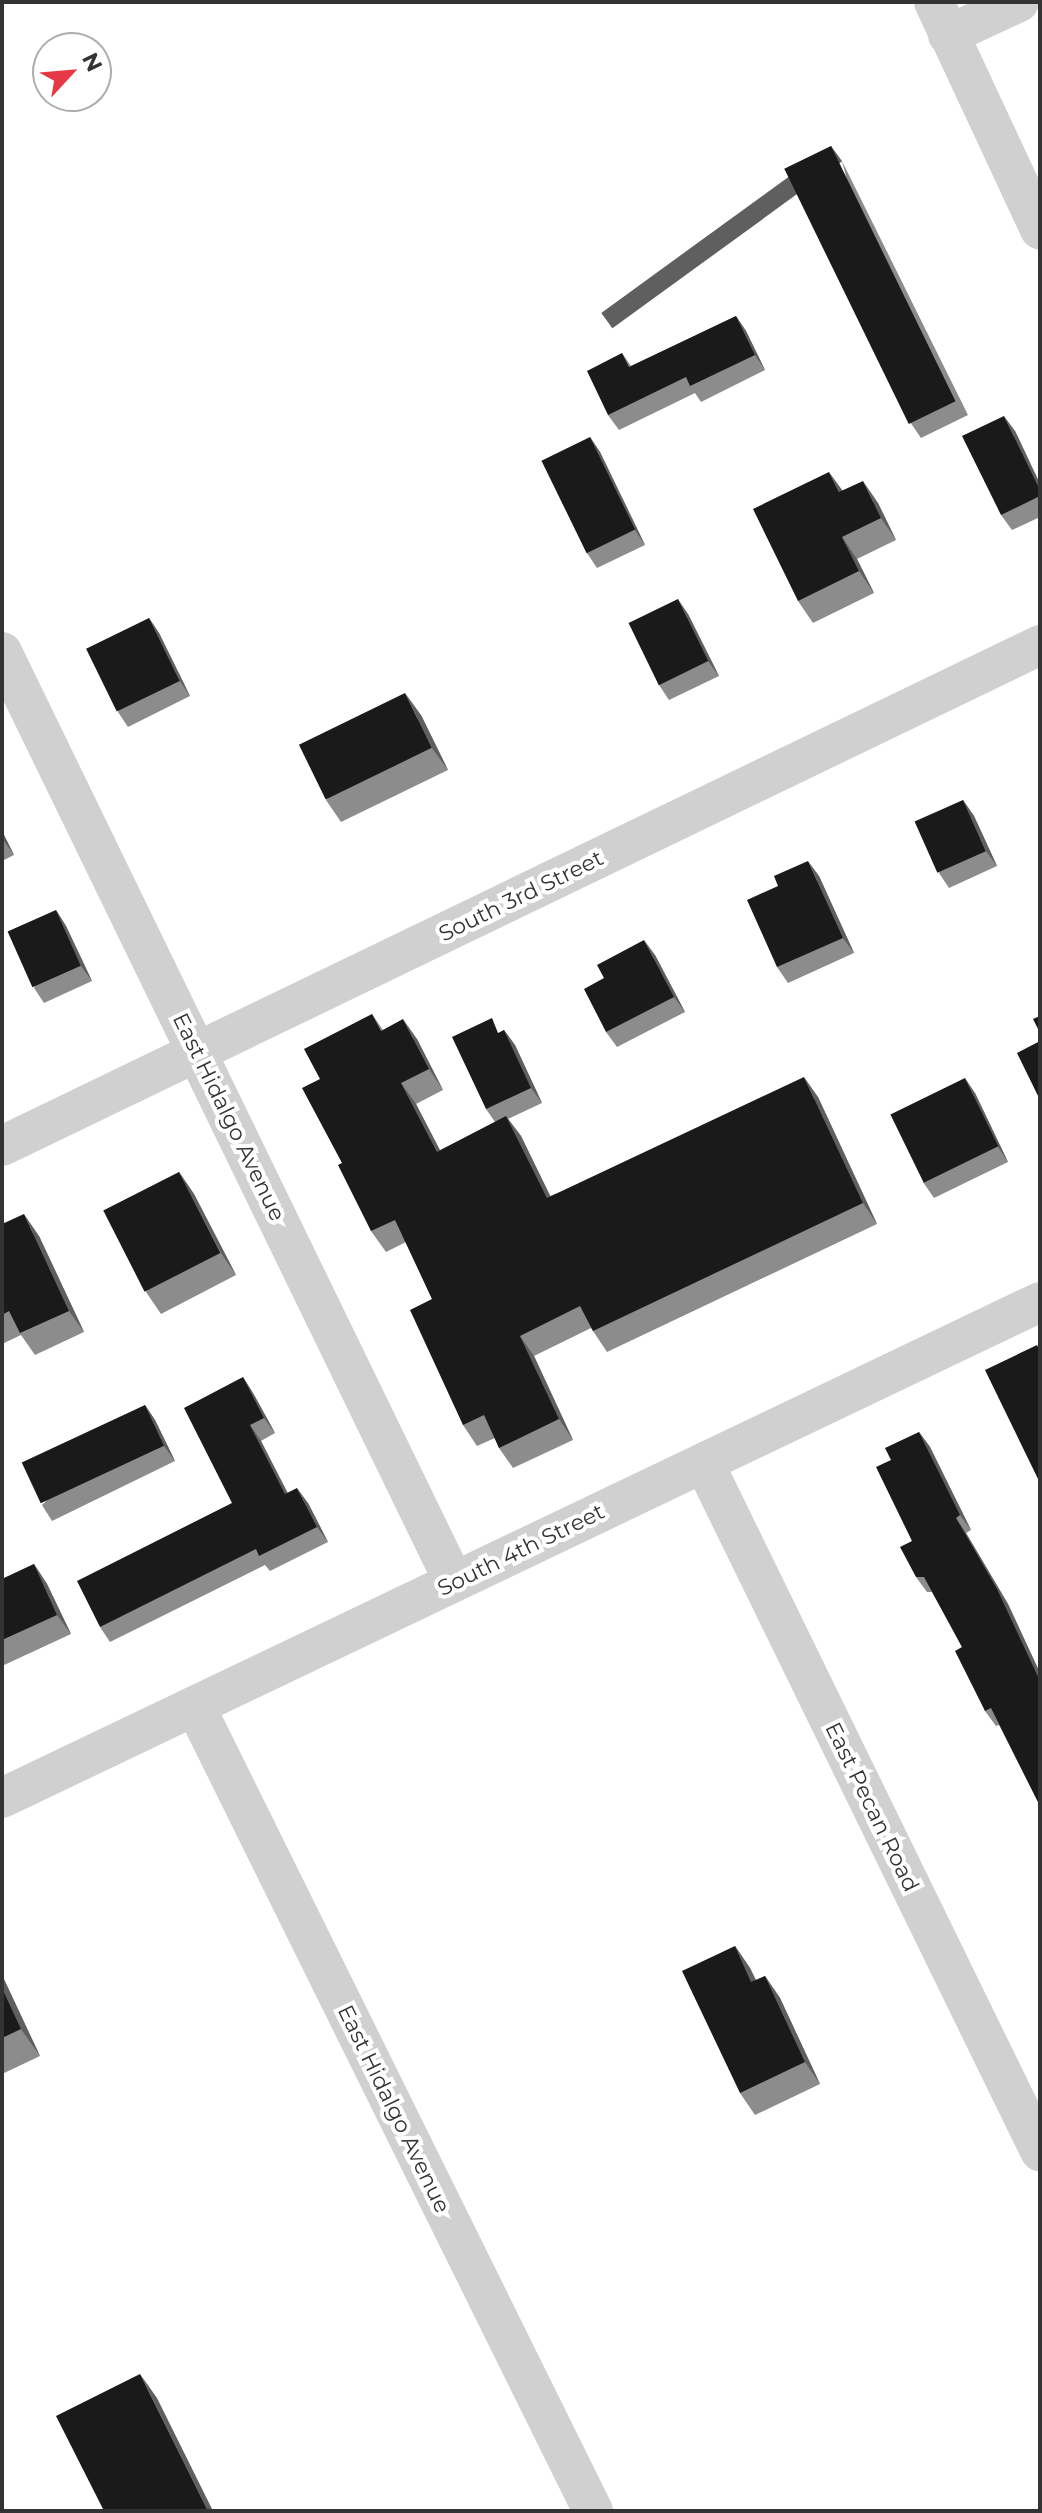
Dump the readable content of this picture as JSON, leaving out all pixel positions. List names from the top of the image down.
{
  "streets": {
    "street": [
      "South 3rd Street",
      "East Hidalgo Avenue",
      "South 4th Street",
      "East Pecan Road"
    ]
  },
  "crossings": [
    ["South 3rd Street", "East Hidalgo Avenue"],
    ["East Hidalgo Avenue", "South 4th Street"],
    ["South 4th Street", "East Pecan Road"]
  ],
  "north": "top right"
}
